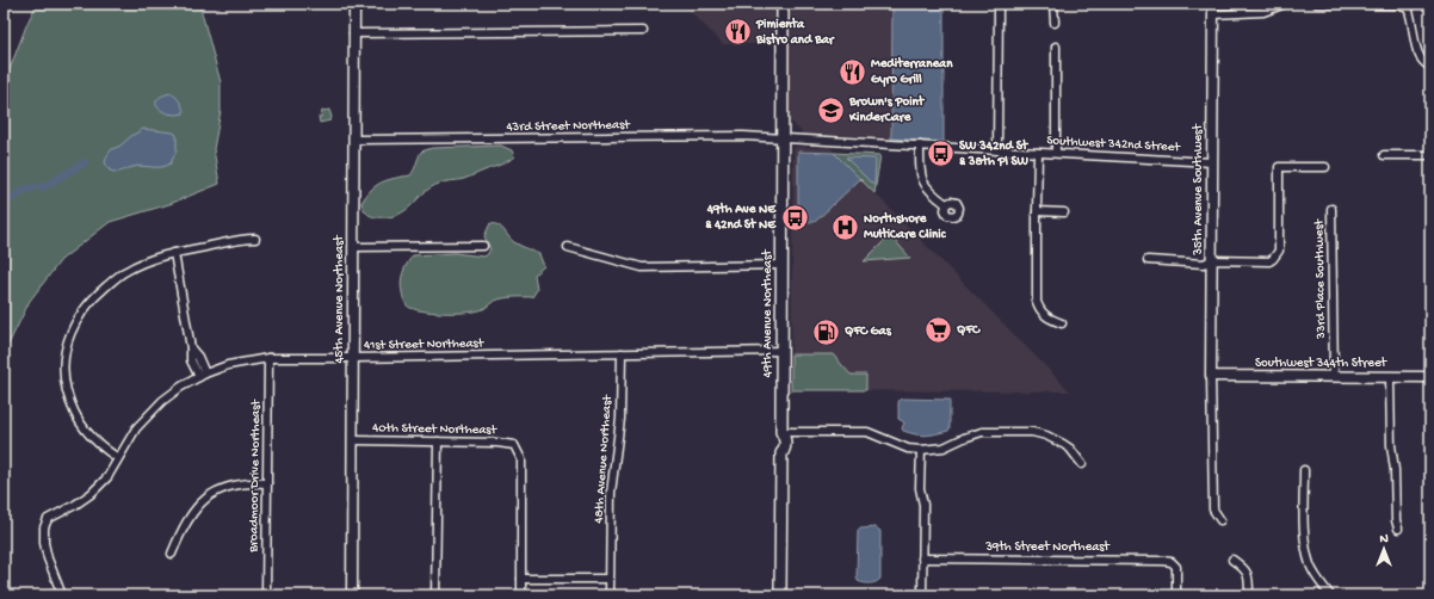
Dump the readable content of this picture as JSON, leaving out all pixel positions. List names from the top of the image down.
{
  "streets": {
    "main road": ["49th Avenue Northeast"],
    "street": [
      "43rd Street Northeast",
      "Southwest 342nd Street",
      "35th Avenue Southwest",
      "33rd Place Southwest",
      "45th Avenue Northeast",
      "41st Street Northeast",
      "Southwest 344th Street",
      "40th Street Northeast",
      "48th Avenue Northeast",
      "Broadmoor Drive Northeast",
      "39th Street Northeast"
    ]
  },
  "crossings": [
    ["43rd Street Northeast", "Southwest 342nd Street"],
    ["43rd Street Northeast", "45th Avenue Northeast"],
    ["43rd Street Northeast", "49th Avenue Northeast"],
    ["Southwest 342nd Street", "35th Avenue Southwest"],
    ["Southwest 342nd Street", "49th Avenue Northeast"],
    ["35th Avenue Southwest", "Southwest 344th Street"],
    ["33rd Place Southwest", "Southwest 344th Street"],
    ["45th Avenue Northeast", "41st Street Northeast"],
    ["45th Avenue Northeast", "40th Street Northeast"],
    ["49th Avenue Northeast", "41st Street Northeast"],
    ["41st Street Northeast", "48th Avenue Northeast"],
    ["41st Street Northeast", "Broadmoor Drive Northeast"]
  ],
  "places": {
    "restaurant": ["Pimienta Bistro and Bar", "Mediterranean Gyro Grill"],
    "school or university": ["Brown's Point KinderCare"],
    "bus stop": ["SW 342nd St & 38th Pl SW", "49th Ave NE & 42nd St NE"],
    "hospital": ["Northshore MultiCare Clinic"],
    "supermarket": ["QFC"],
    "fuel station": ["QFC Gas"]
  },
  "north": "top"
}
